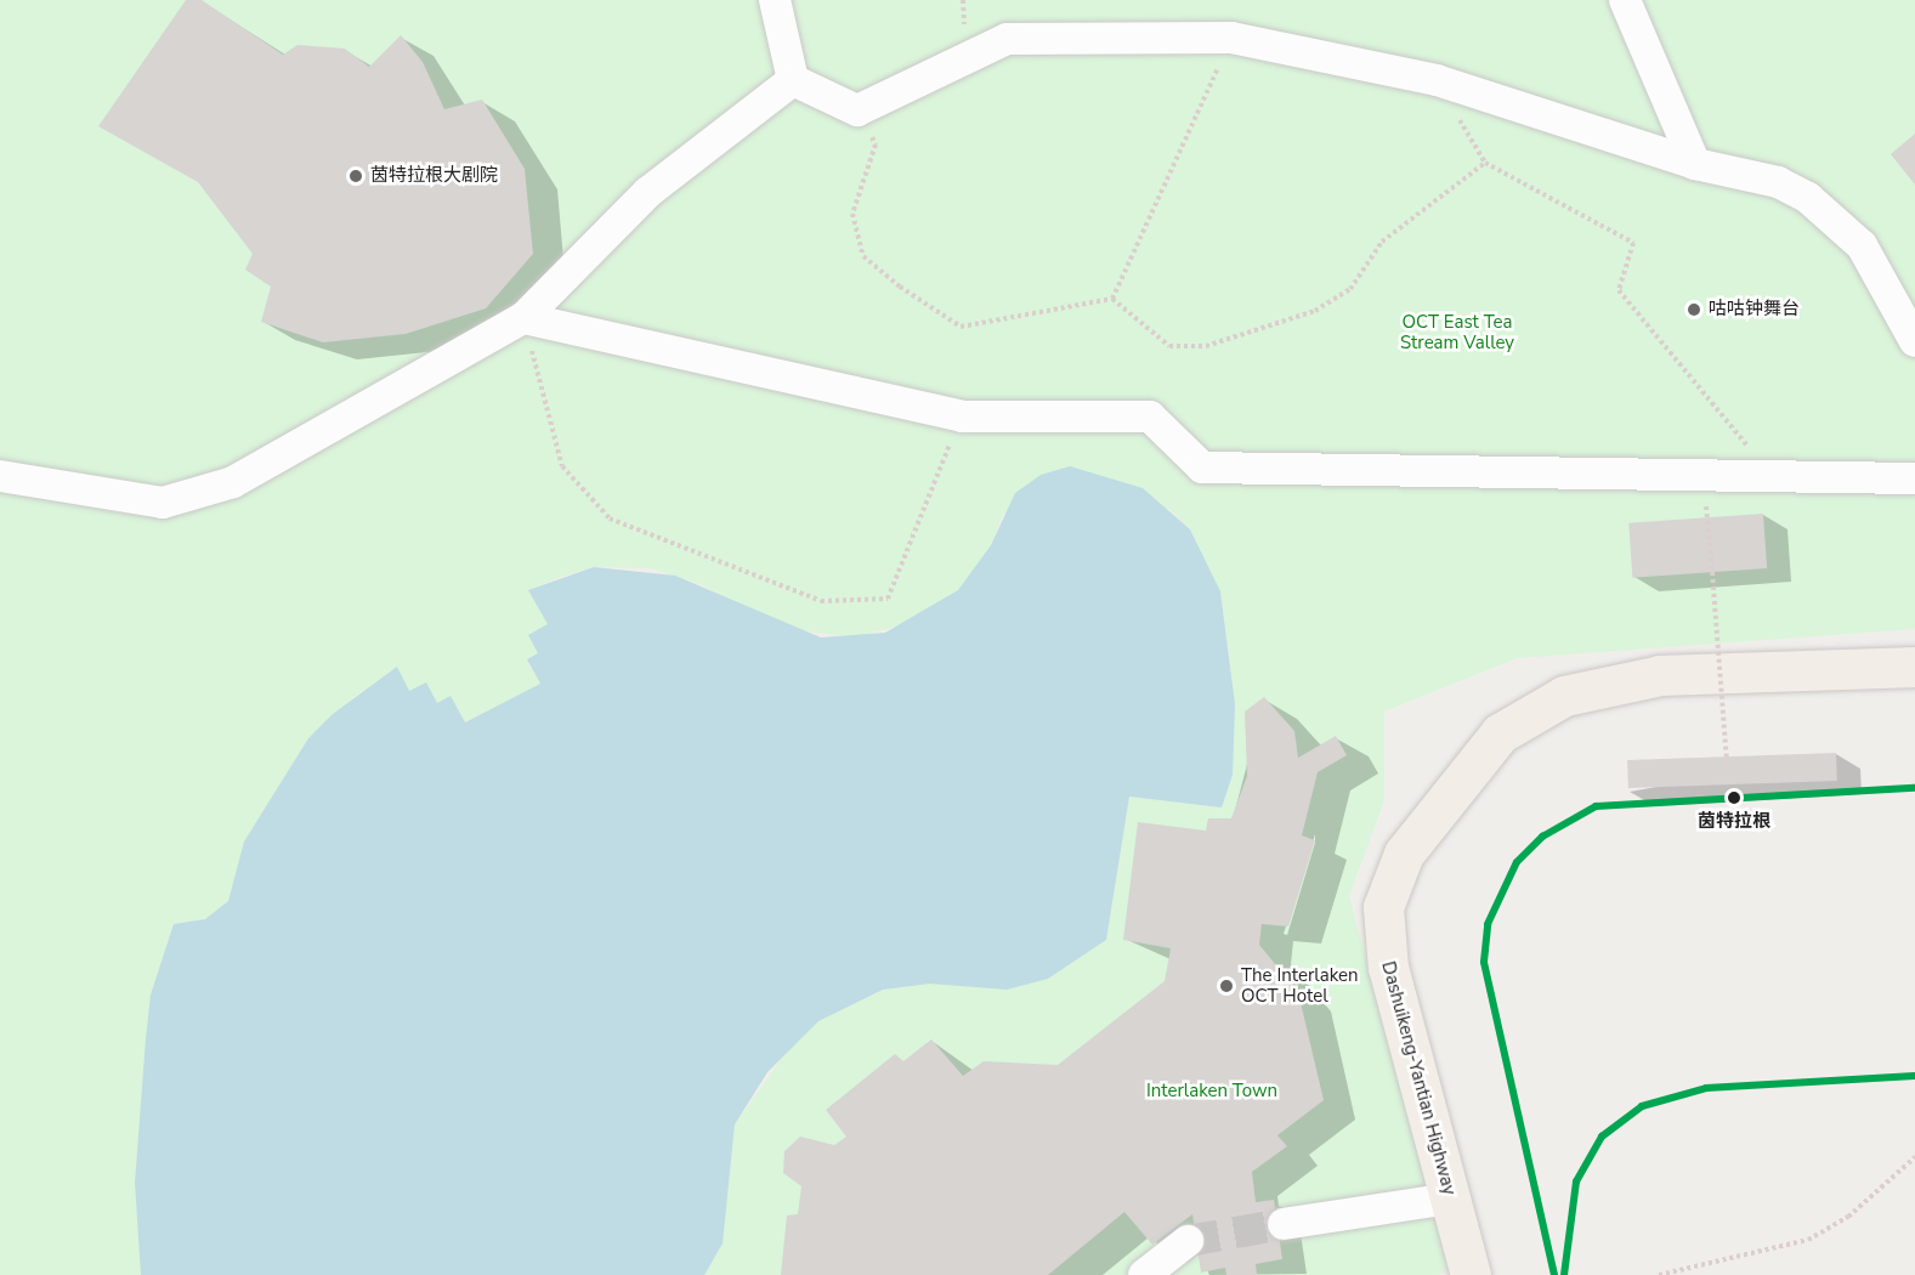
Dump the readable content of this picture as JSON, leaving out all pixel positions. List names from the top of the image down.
{
  "streets": {
    "main road": ["Dashuikeng-Yantian Highway"]
  },
  "parks": ["OCT East Tea Stream Valley", "Interlaken Town"],
  "places": [
    "茵特拉根大剧院",
    "咕咕钟舞台",
    "茵特拉根",
    "The Interlaken OCT Hotel"
  ]
}
